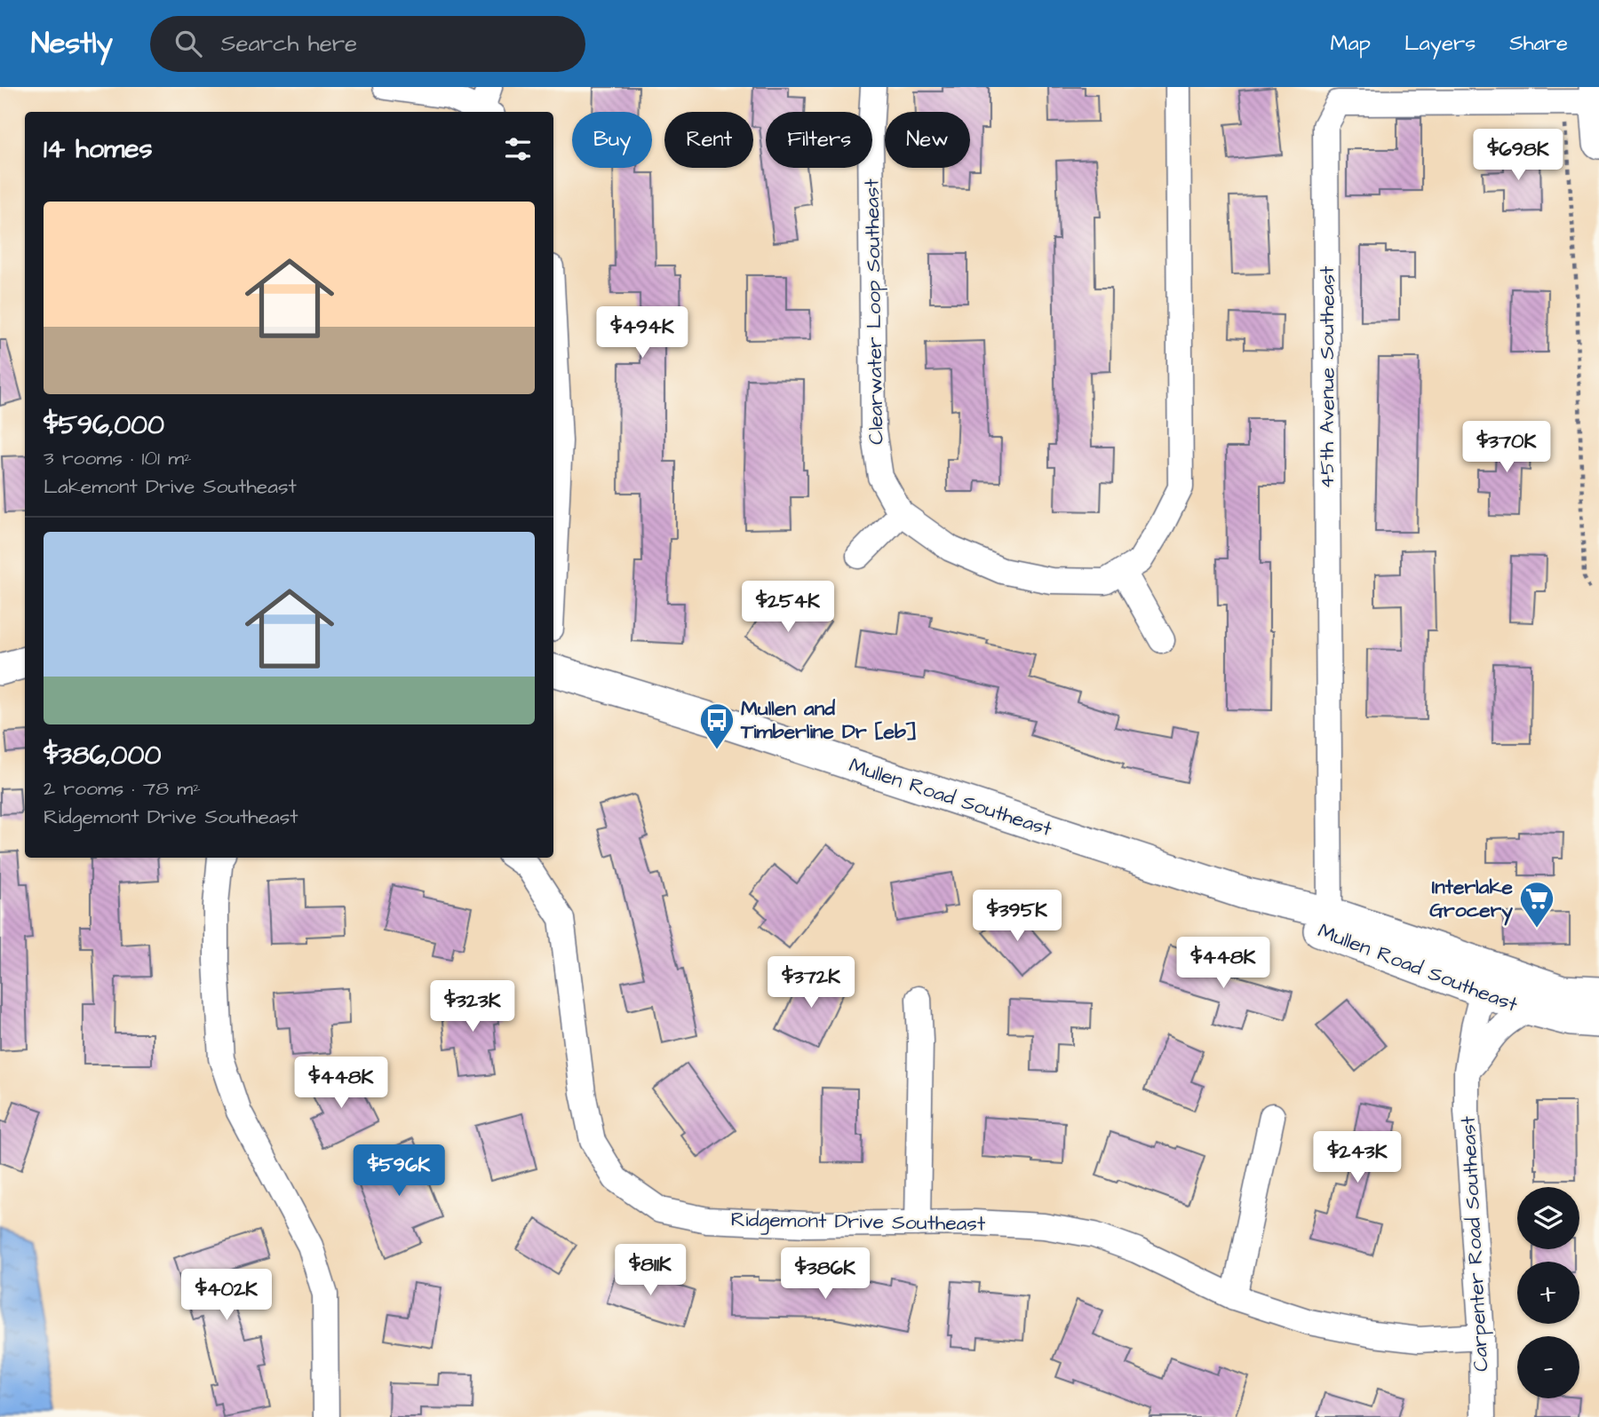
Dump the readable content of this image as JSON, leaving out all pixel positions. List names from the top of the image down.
{
  "streets": {
    "street": [
      "Clearwater Loop Southeast",
      "45th Avenue Southeast",
      "Mullen Road Southeast",
      "Ridgemont Drive Southeast",
      "Carpenter Road Southeast"
    ]
  },
  "crossings": [
    ["45th Avenue Southeast", "Mullen Road Southeast"],
    ["Mullen Road Southeast", "Carpenter Road Southeast"],
    ["Ridgemont Drive Southeast", "Carpenter Road Southeast"]
  ],
  "places": {
    "bus stop": ["Mullen and Timberline Dr [eb]"],
    "supermarket": ["Interlake Grocery"]
  },
  "page": {
    "header": "Nestly",
    "search": "Search here",
    "nav": ["Map", "Layers", "Share"],
    "chip": [
      "Buy",
      "Rent",
      "Filters",
      "New"
    ],
    "heading": "14 homes",
    "price": [
      "$698K",
      "$494K",
      "$370K",
      "$254K",
      "$395K",
      "$448K",
      "$372K",
      "$323K",
      "$448K",
      "$243K",
      "$596K",
      "$811K",
      "$386K",
      "$402K"
    ],
    "list": [
      {
        "name": "$596,000",
        "note": "3 rooms · 101 m² · Lakemont Drive Southeast"
      },
      {
        "name": "$386,000",
        "note": "2 rooms · 78 m² · Ridgemont Drive Southeast"
      }
    ],
    "map_buttons": ["+", "−"]
  }
}
